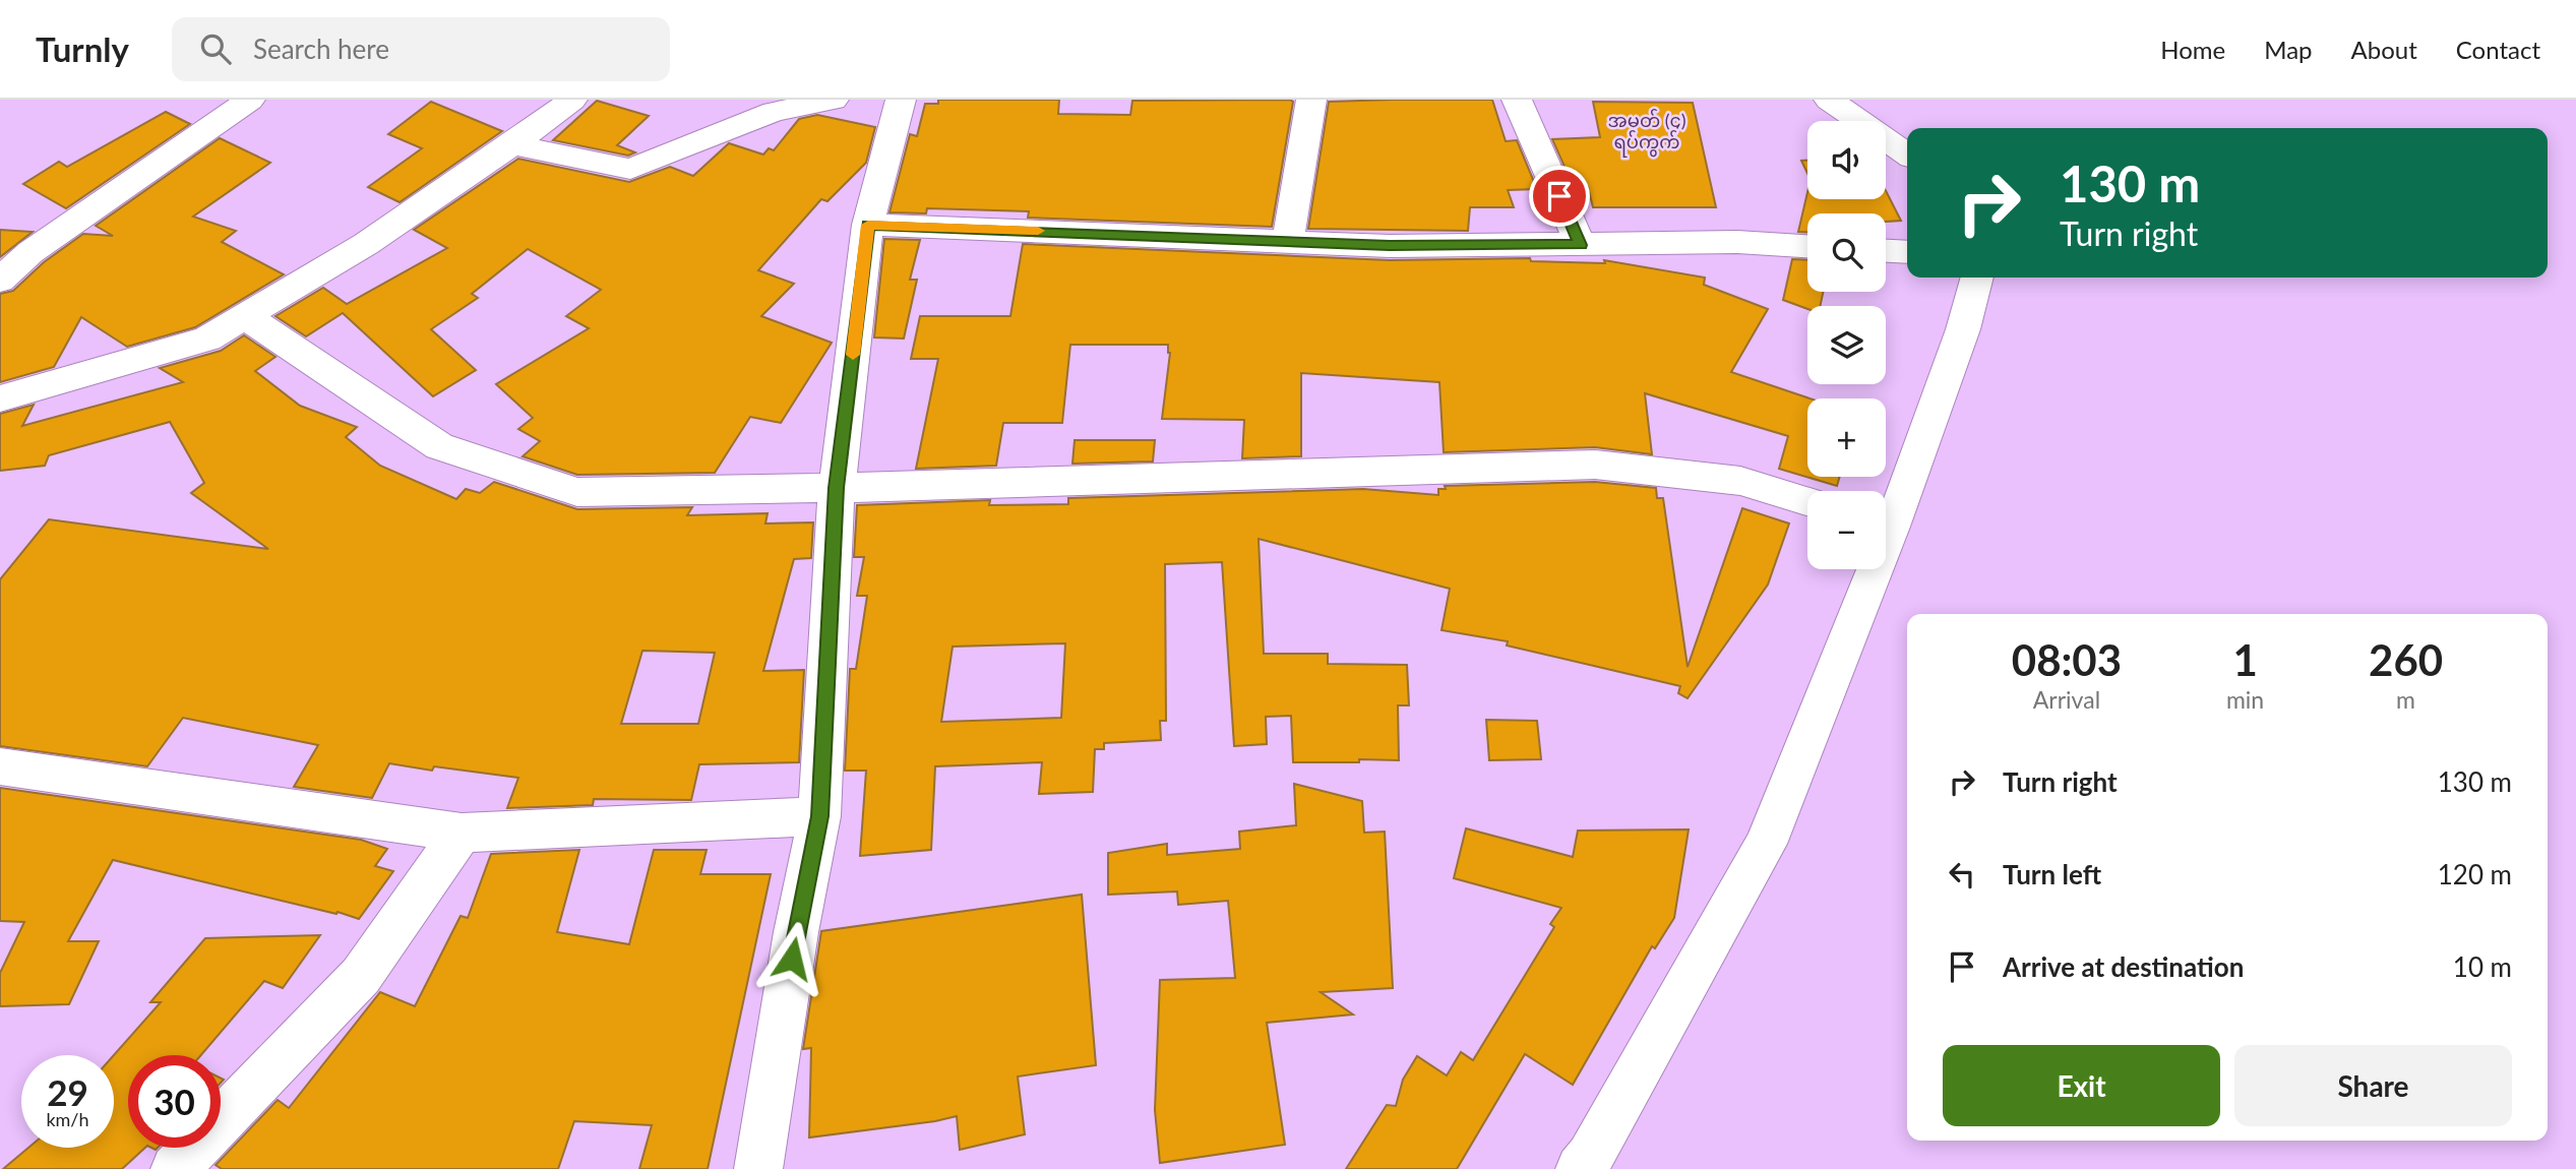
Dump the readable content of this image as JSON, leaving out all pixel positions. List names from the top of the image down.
{
  "districts": ["အမှတ် (၄) ရပ်ကွက်"],
  "page": {
    "header": "Turnly",
    "search": "Search here",
    "nav": [
      "Home",
      "Map",
      "About",
      "Contact"
    ],
    "map_buttons": ["+", "−"],
    "turn": ["130 m", "Turn right"],
    "eta": [
      "08:03",
      "Arrival",
      "1",
      "min",
      "260",
      "m"
    ],
    "list": [
      {
        "name": "Turn right",
        "value": "130 m"
      },
      {
        "name": "Turn left",
        "value": "120 m"
      },
      {
        "name": "Arrive at destination",
        "value": "10 m"
      }
    ],
    "buttons": ["Exit", "Share"],
    "speed": "29 km/h",
    "limit": "30"
  }
}
